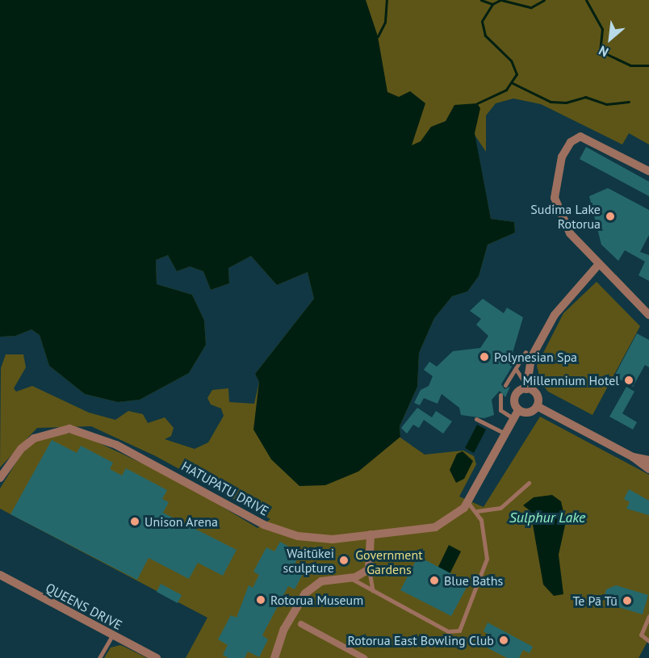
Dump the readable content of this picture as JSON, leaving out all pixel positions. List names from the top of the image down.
{
  "streets": {
    "street": ["HATUPATU DRIVE", "QUEENS DRIVE"]
  },
  "water": ["Sulphur Lake"],
  "parks": ["Government Gardens"],
  "places": [
    "Sudima Lake Rotorua",
    "Polynesian Spa",
    "Millennium Hotel",
    "Unison Arena",
    "Waitūkei sculpture",
    "Blue Baths",
    "Rotorua Museum",
    "Te Pā Tū",
    "Rotorua East Bowling Club"
  ],
  "north": "bottom left"
}
